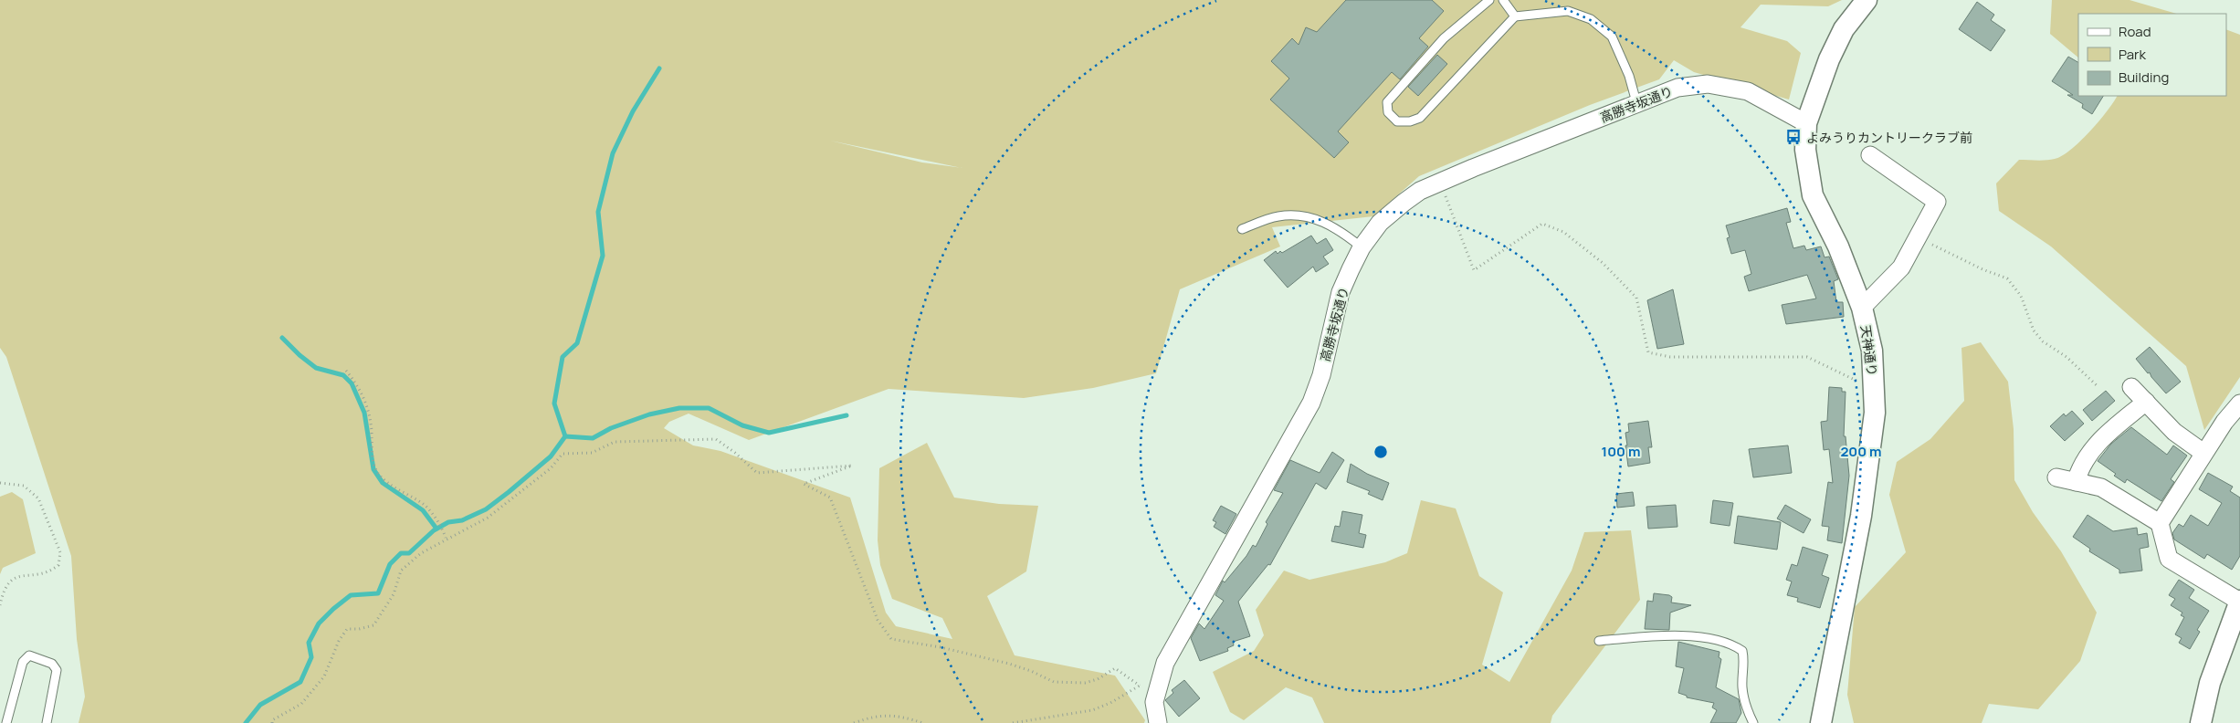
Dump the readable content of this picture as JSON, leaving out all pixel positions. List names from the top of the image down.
{
  "streets": {
    "street": ["高勝寺坂通り", "天神通り"]
  },
  "crossings": [
    ["高勝寺坂通り", "天神通り"]
  ],
  "places": {
    "bus stop": ["よみうりカントリークラブ前"]
  },
  "legend": ["Road", "Park", "Building"],
  "rings": ["100 m", "200 m"]
}
